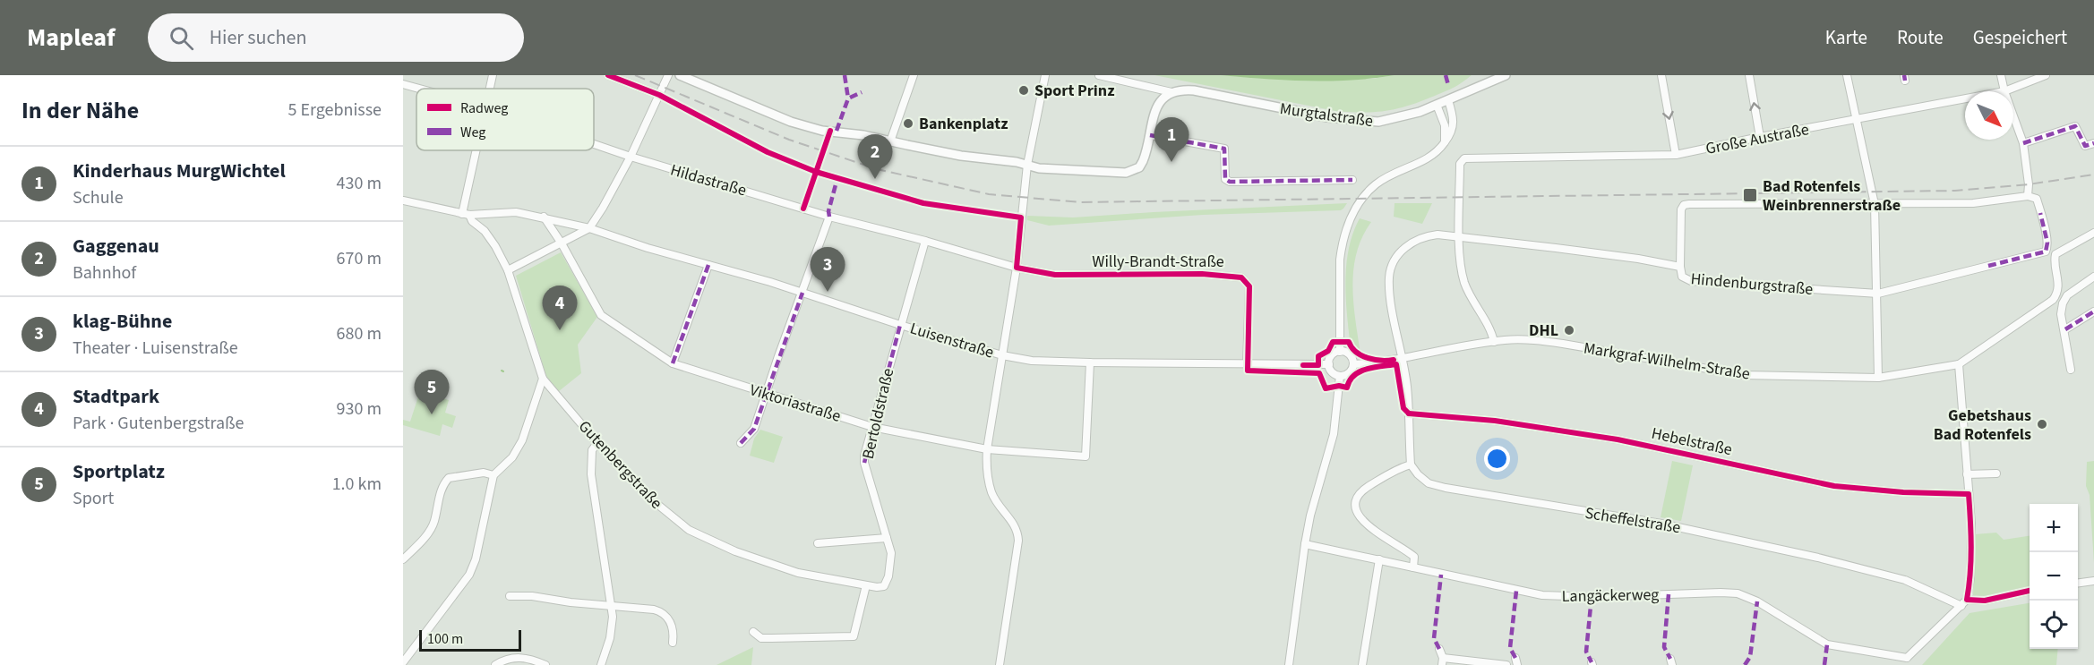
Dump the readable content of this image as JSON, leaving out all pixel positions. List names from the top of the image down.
{
  "streets": {
    "street": [
      "Murgtalstraße",
      "Große Austraße",
      "Hildastraße",
      "Willy-Brandt-Straße",
      "Hindenburgstraße",
      "Luisenstraße",
      "Markgraf-Wilhelm-Straße",
      "Viktoriastraße",
      "Bertoldstraße",
      "Hebelstraße",
      "Gutenbergstraße",
      "Scheffelstraße",
      "Langäckerweg"
    ]
  },
  "crossings": [
    ["Große Austraße", "Hindenburgstraße"],
    ["Hildastraße", "Willy-Brandt-Straße"],
    ["Hildastraße", "Bertoldstraße"],
    ["Willy-Brandt-Straße", "Luisenstraße"],
    ["Hindenburgstraße", "Markgraf-Wilhelm-Straße"],
    ["Luisenstraße", "Markgraf-Wilhelm-Straße"],
    ["Luisenstraße", "Viktoriastraße"],
    ["Luisenstraße", "Bertoldstraße"],
    ["Luisenstraße", "Gutenbergstraße"],
    ["Viktoriastraße", "Bertoldstraße"],
    ["Bertoldstraße", "Gutenbergstraße"]
  ],
  "places": {
    "other": [
      "Sport Prinz",
      "Bankenplatz",
      "DHL",
      "Gebetshaus Bad Rotenfels"
    ],
    "transit": ["Bad Rotenfels Weinbrennerstraße"]
  },
  "legend": ["Radweg", "Weg"],
  "scale_bar": "100 m",
  "north": "bottom right",
  "page": {
    "header": "Mapleaf",
    "search": "Hier suchen",
    "nav": ["Karte", "Route", "Gespeichert"],
    "heading": ["In der Nähe", "5 Ergebnisse"],
    "pins": [
      "1",
      "2",
      "3",
      "4",
      "5"
    ],
    "list": [
      {
        "mark": "1",
        "name": "Kinderhaus MurgWichtel",
        "note": "Schule",
        "value": "430 m"
      },
      {
        "mark": "2",
        "name": "Gaggenau",
        "note": "Bahnhof",
        "value": "670 m"
      },
      {
        "mark": "3",
        "name": "klag-Bühne",
        "note": "Theater · Luisenstraße",
        "value": "680 m"
      },
      {
        "mark": "4",
        "name": "Stadtpark",
        "note": "Park · Gutenbergstraße",
        "value": "930 m"
      },
      {
        "mark": "5",
        "name": "Sportplatz",
        "note": "Sport",
        "value": "1.0 km"
      }
    ],
    "map_buttons": ["+", "−"],
    "scale": "100 m"
  }
}
